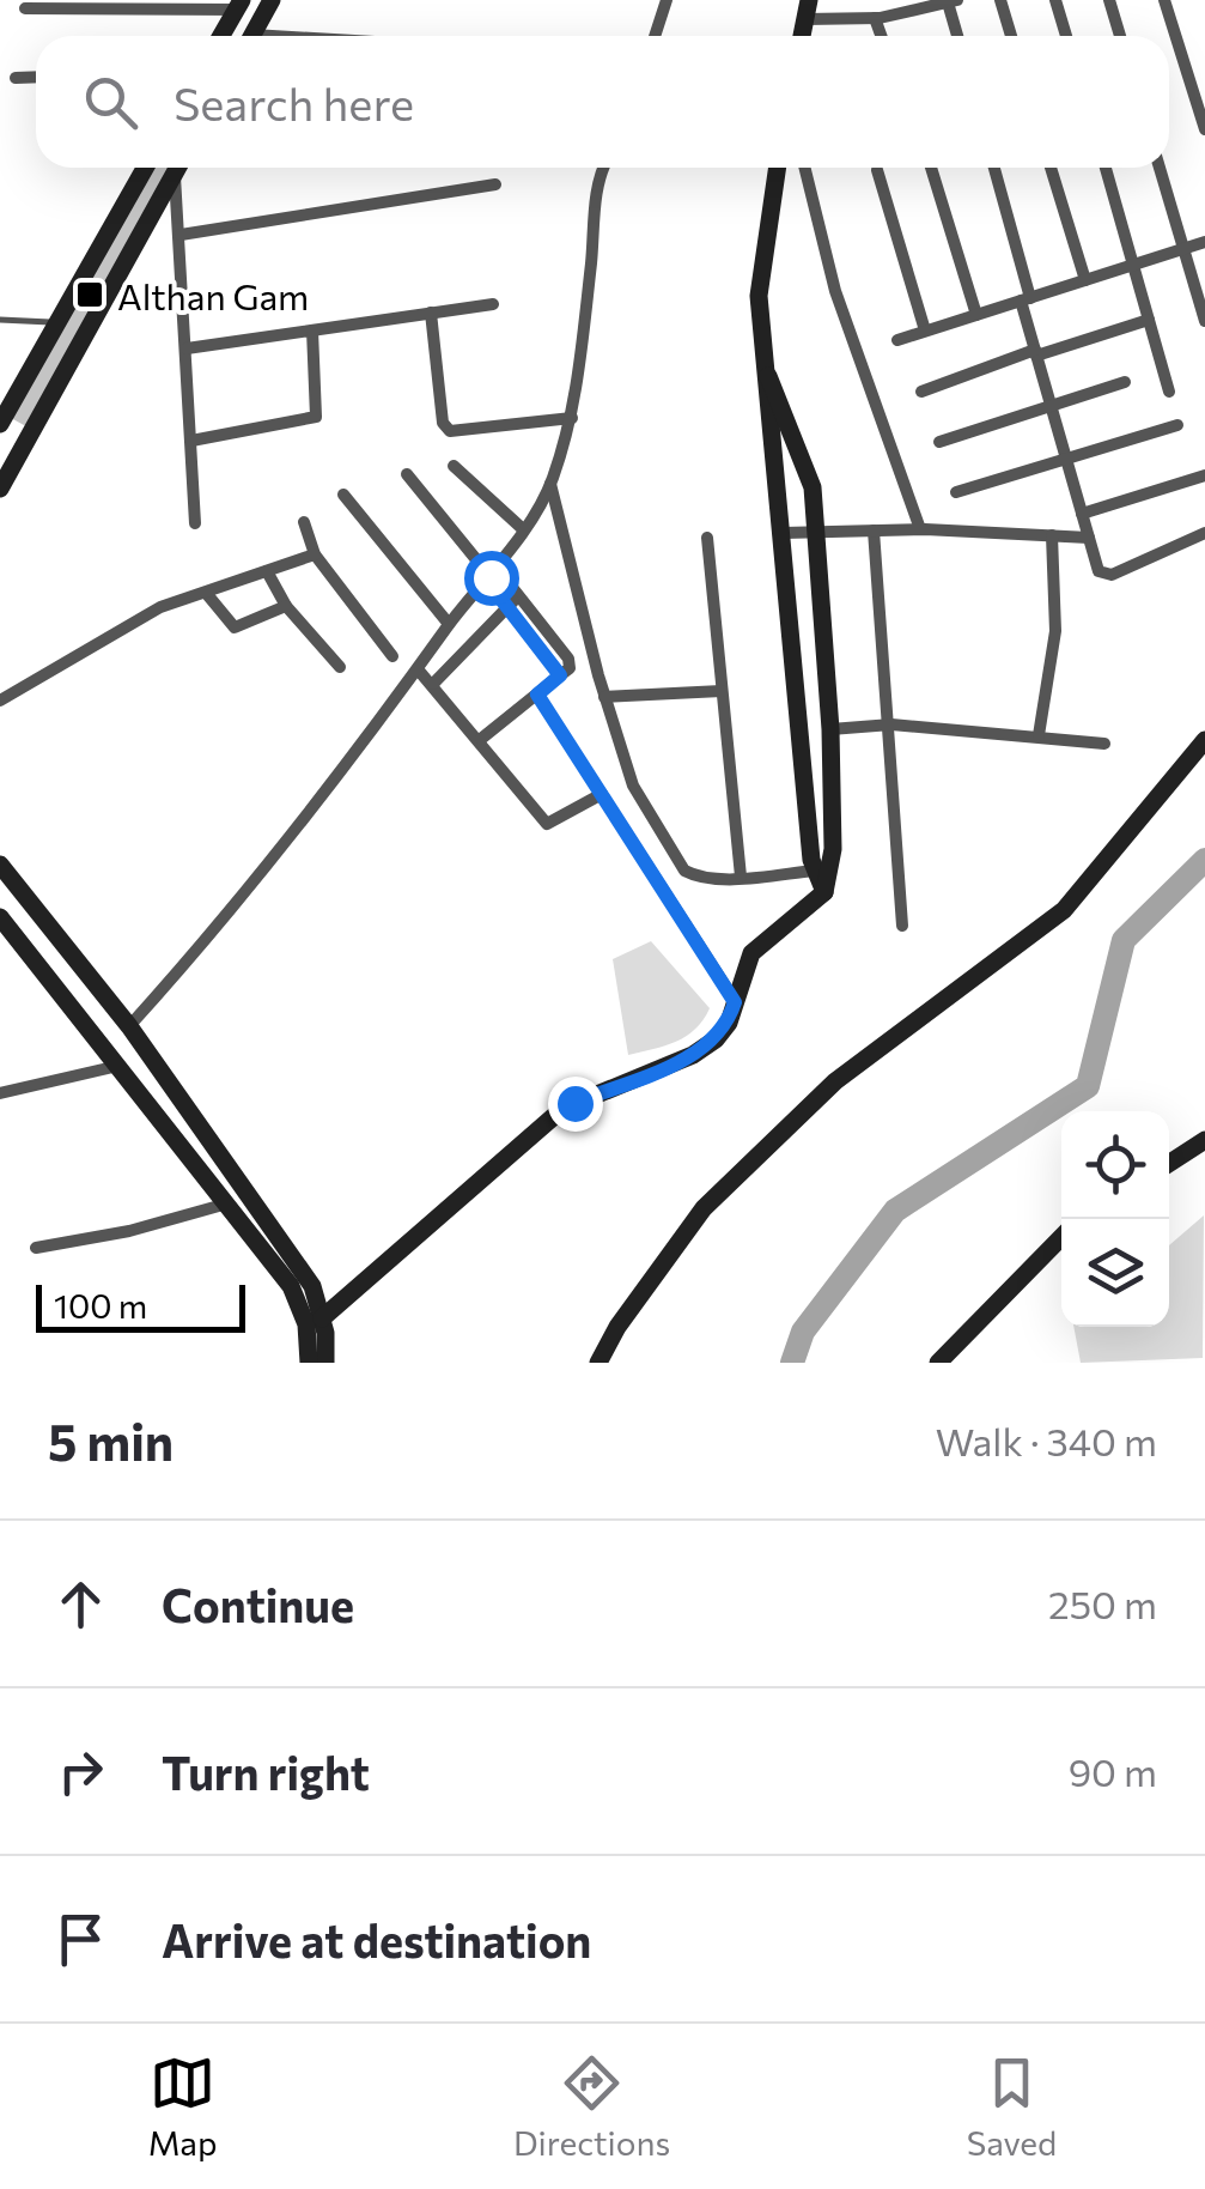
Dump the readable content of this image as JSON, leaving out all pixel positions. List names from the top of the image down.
{
  "places": {
    "transit": ["Althan Gam"]
  },
  "scale_bar": "100 m",
  "page": {
    "search": "Search here",
    "scale": "100 m",
    "heading": ["5 min", "Walk · 340 m"],
    "list": [
      ["Continue", "250 m"],
      ["Turn right", "90 m"],
      "Arrive at destination"
    ],
    "nav": ["Map", "Directions", "Saved"]
  }
}
